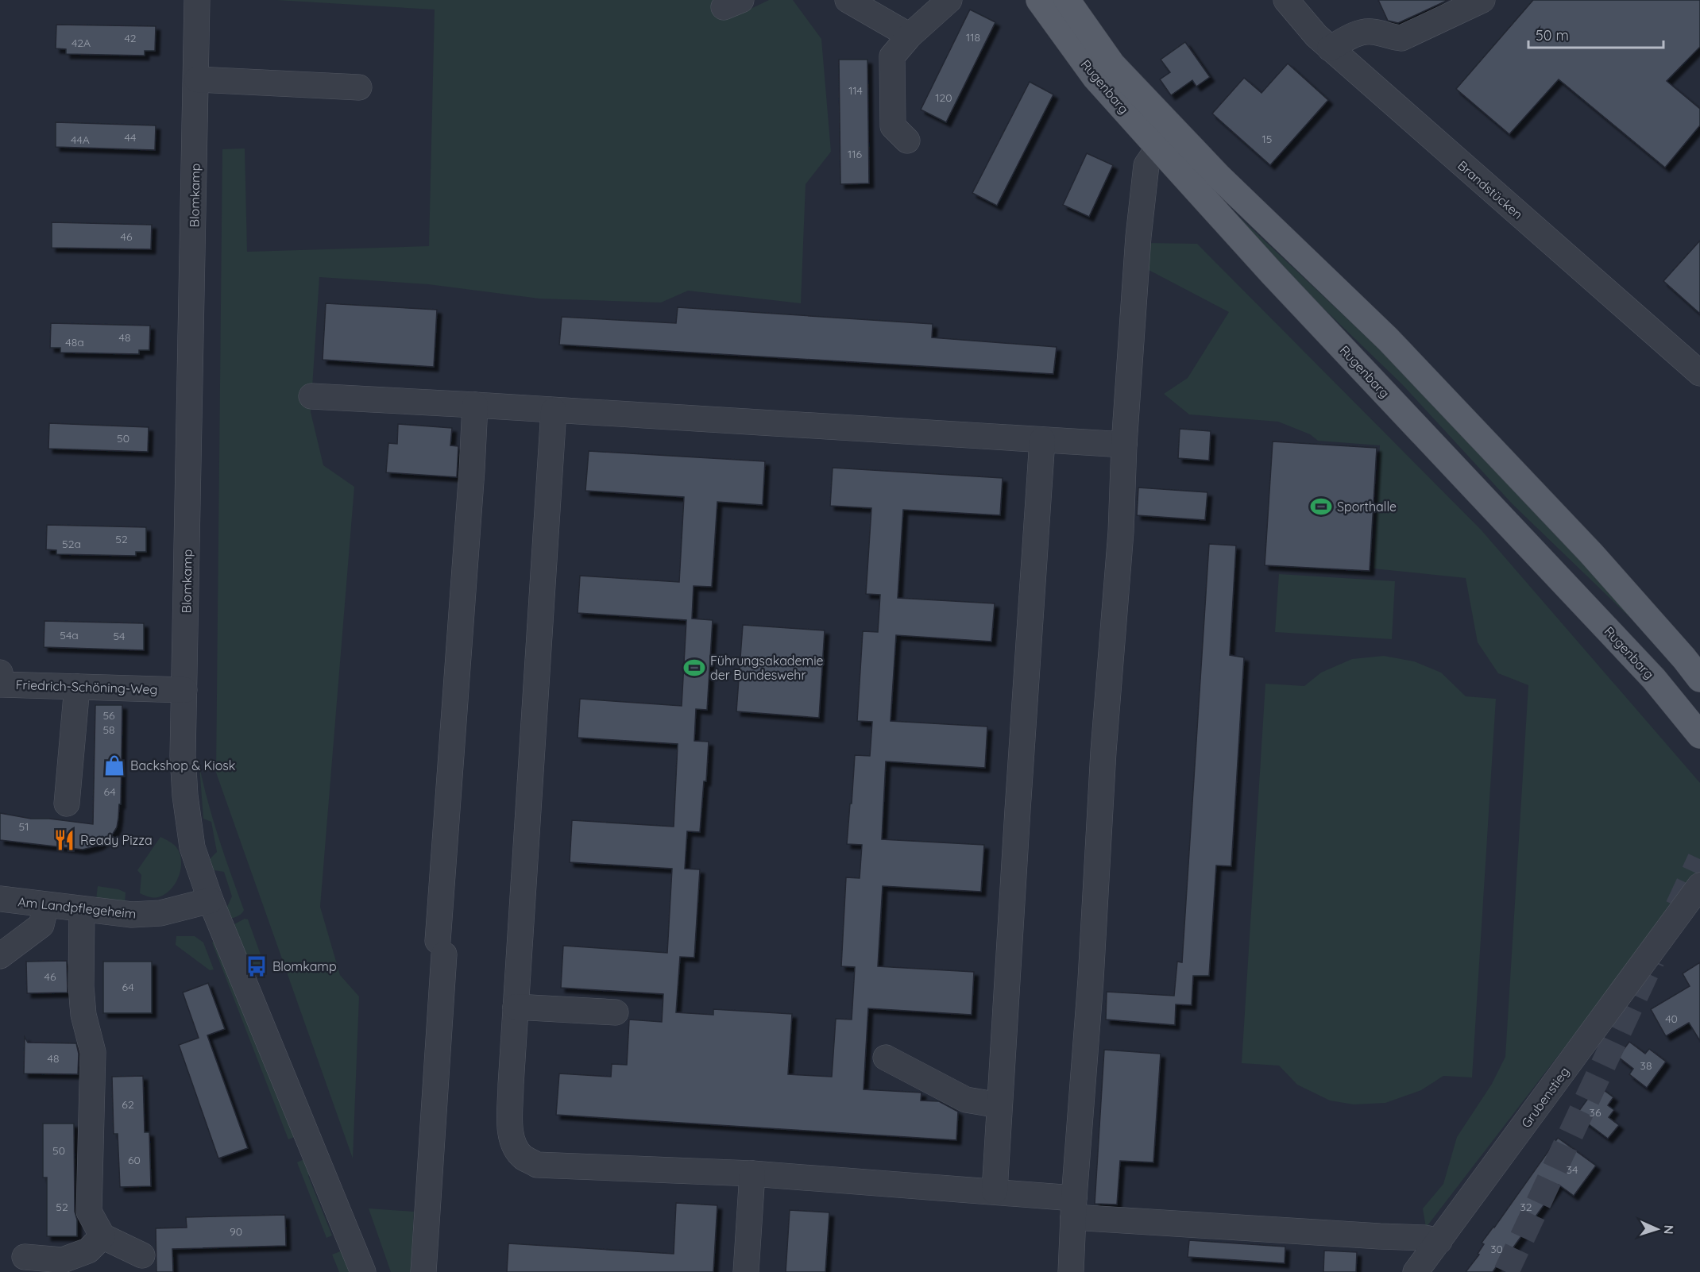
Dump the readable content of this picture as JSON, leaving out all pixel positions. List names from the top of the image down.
{
  "streets": {
    "main road": ["Rugenbarg"],
    "street": [
      "Brandstücken",
      "Blomkamp",
      "Friedrich-Schöning-Weg",
      "Am Landpflegeheim",
      "Grubenstieg"
    ]
  },
  "crossings": [
    ["Blomkamp", "Friedrich-Schöning-Weg"],
    ["Blomkamp", "Am Landpflegeheim"]
  ],
  "places": {
    "sports": ["Sporthalle", "Führungsakademie der Bundeswehr"],
    "shop": ["Backshop & Kiosk"],
    "restaurant": ["Ready Pizza"],
    "bus stop": ["Blomkamp"]
  },
  "house_numbers": [
    "118",
    "42",
    "42A",
    "114",
    "120",
    "44",
    "15",
    "44A",
    "116",
    "46",
    "48",
    "48a",
    "50",
    "52",
    "52a",
    "54a",
    "54",
    "56",
    "58",
    "64",
    "51",
    "46",
    "64",
    "40",
    "48",
    "38",
    "62",
    "36",
    "50",
    "60",
    "34",
    "52",
    "32",
    "90",
    "30"
  ],
  "scale_bar": "50 m",
  "north": "right"
}
